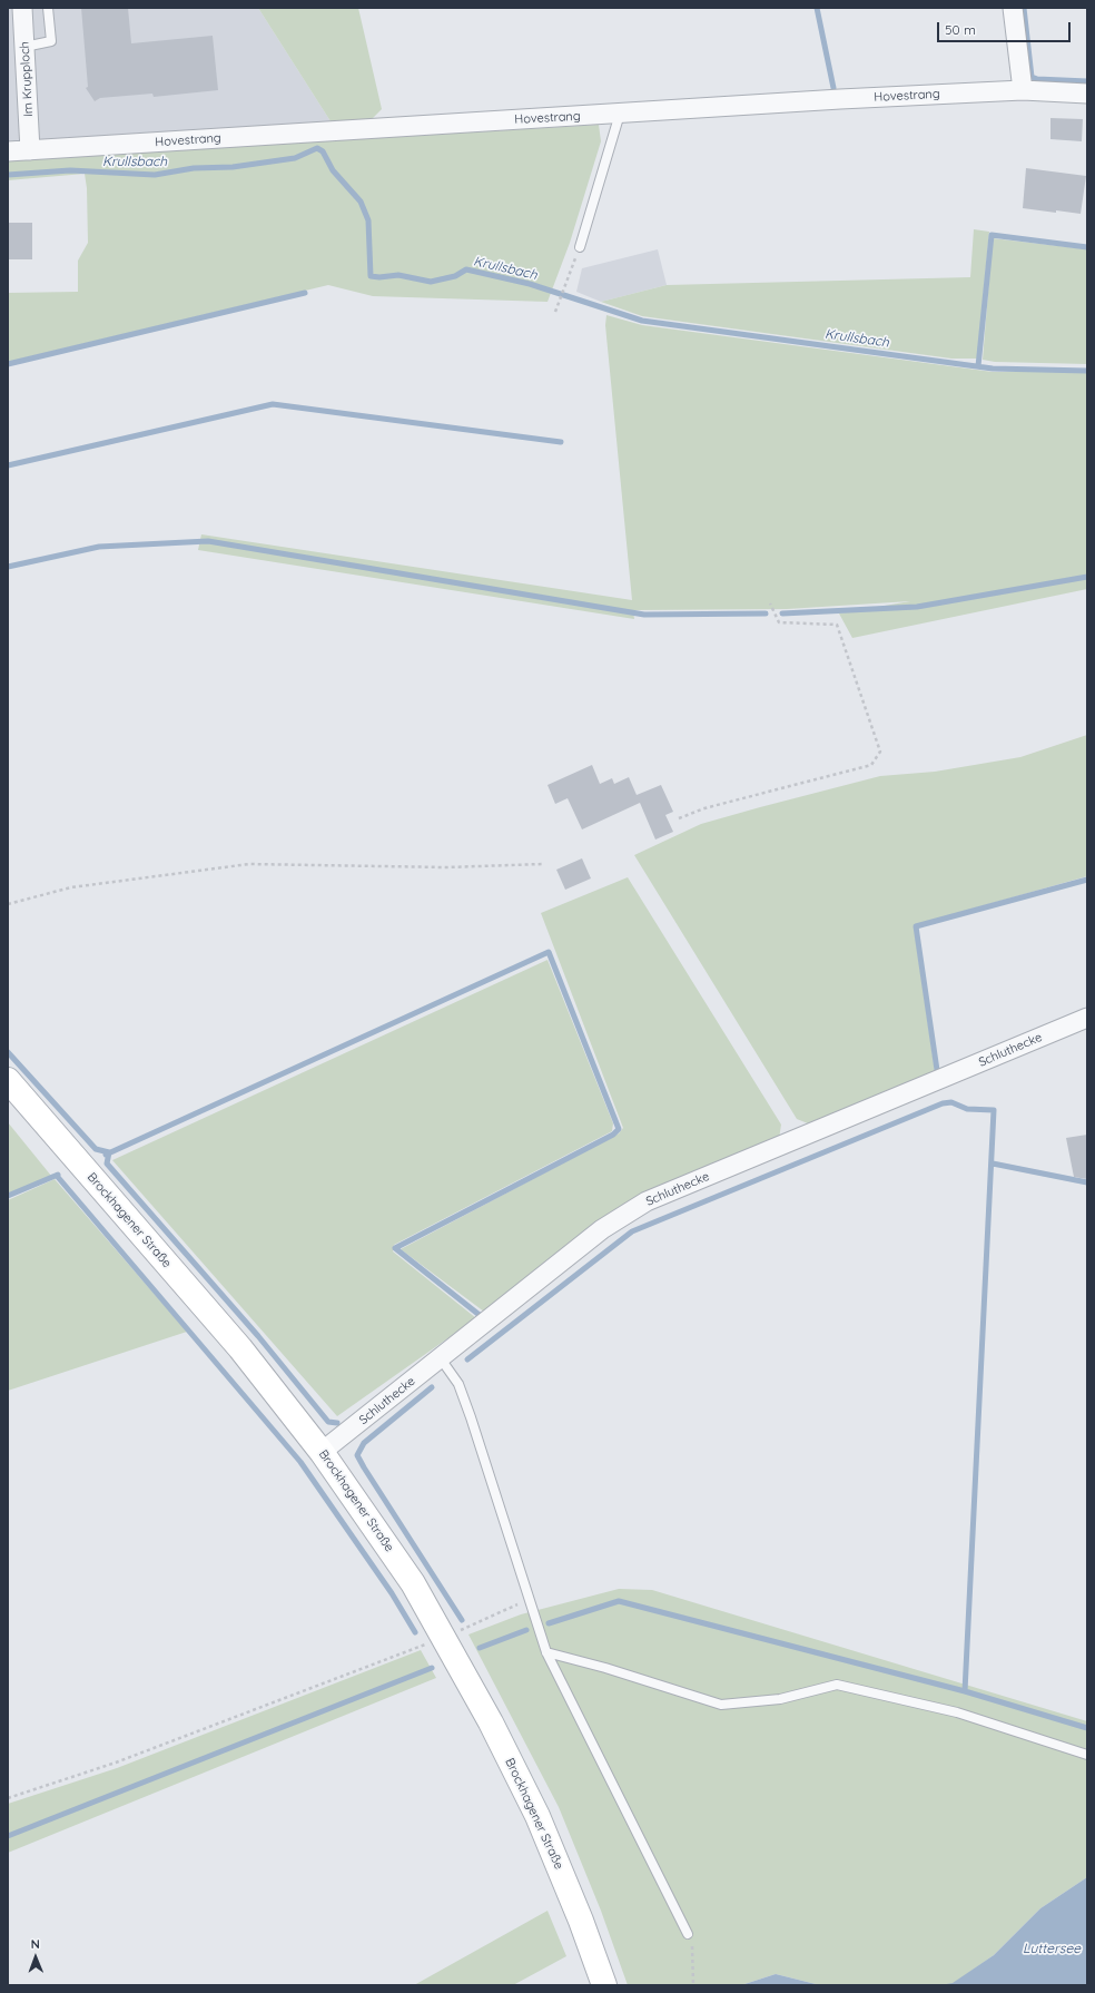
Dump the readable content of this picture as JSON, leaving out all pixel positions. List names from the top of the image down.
{
  "streets": {
    "main road": ["Brockhagener Straße"],
    "street": ["Im Krupploch", "Hovestrang", "Schluthecke"]
  },
  "crossings": [
    ["Im Krupploch", "Hovestrang"],
    ["Schluthecke", "Brockhagener Straße"]
  ],
  "water": ["Krullsbach", "Luttersee"],
  "scale_bar": "50 m",
  "north": "top"
}
